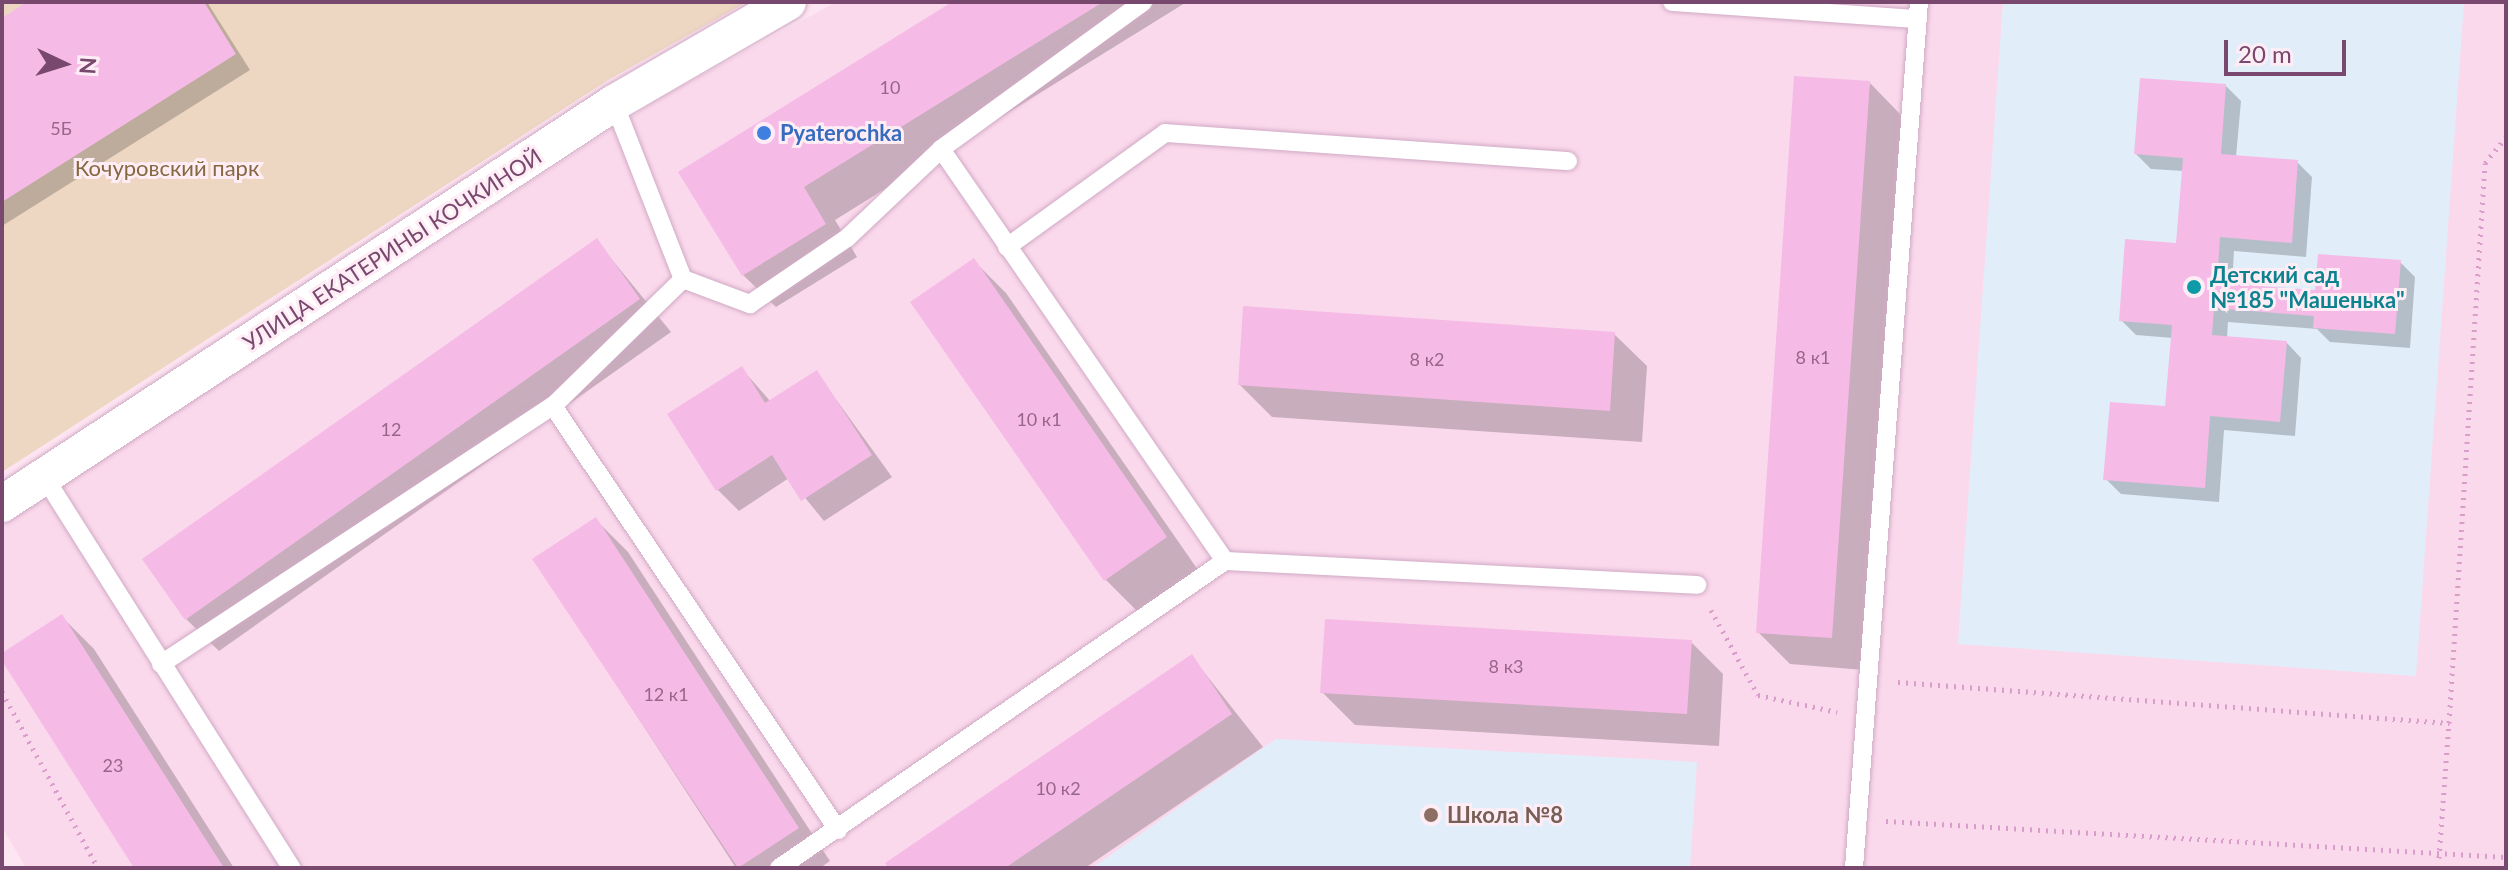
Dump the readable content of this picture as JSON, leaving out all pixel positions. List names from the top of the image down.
{
  "streets": {
    "street": ["УЛИЦА ЕКАТЕРИНЫ КОЧКИНОЙ"]
  },
  "parks": ["Кочуровский парк"],
  "places": ["Pyaterochka", "Детский сад №185 \"Машенька\"", "Школа №8"],
  "house_numbers": [
    "10",
    "5Б",
    "8 к1",
    "8 к2",
    "10 к1",
    "12",
    "8 к3",
    "12 к1",
    "23",
    "10 к2"
  ],
  "scale_bar": "20 m",
  "north": "right"
}
